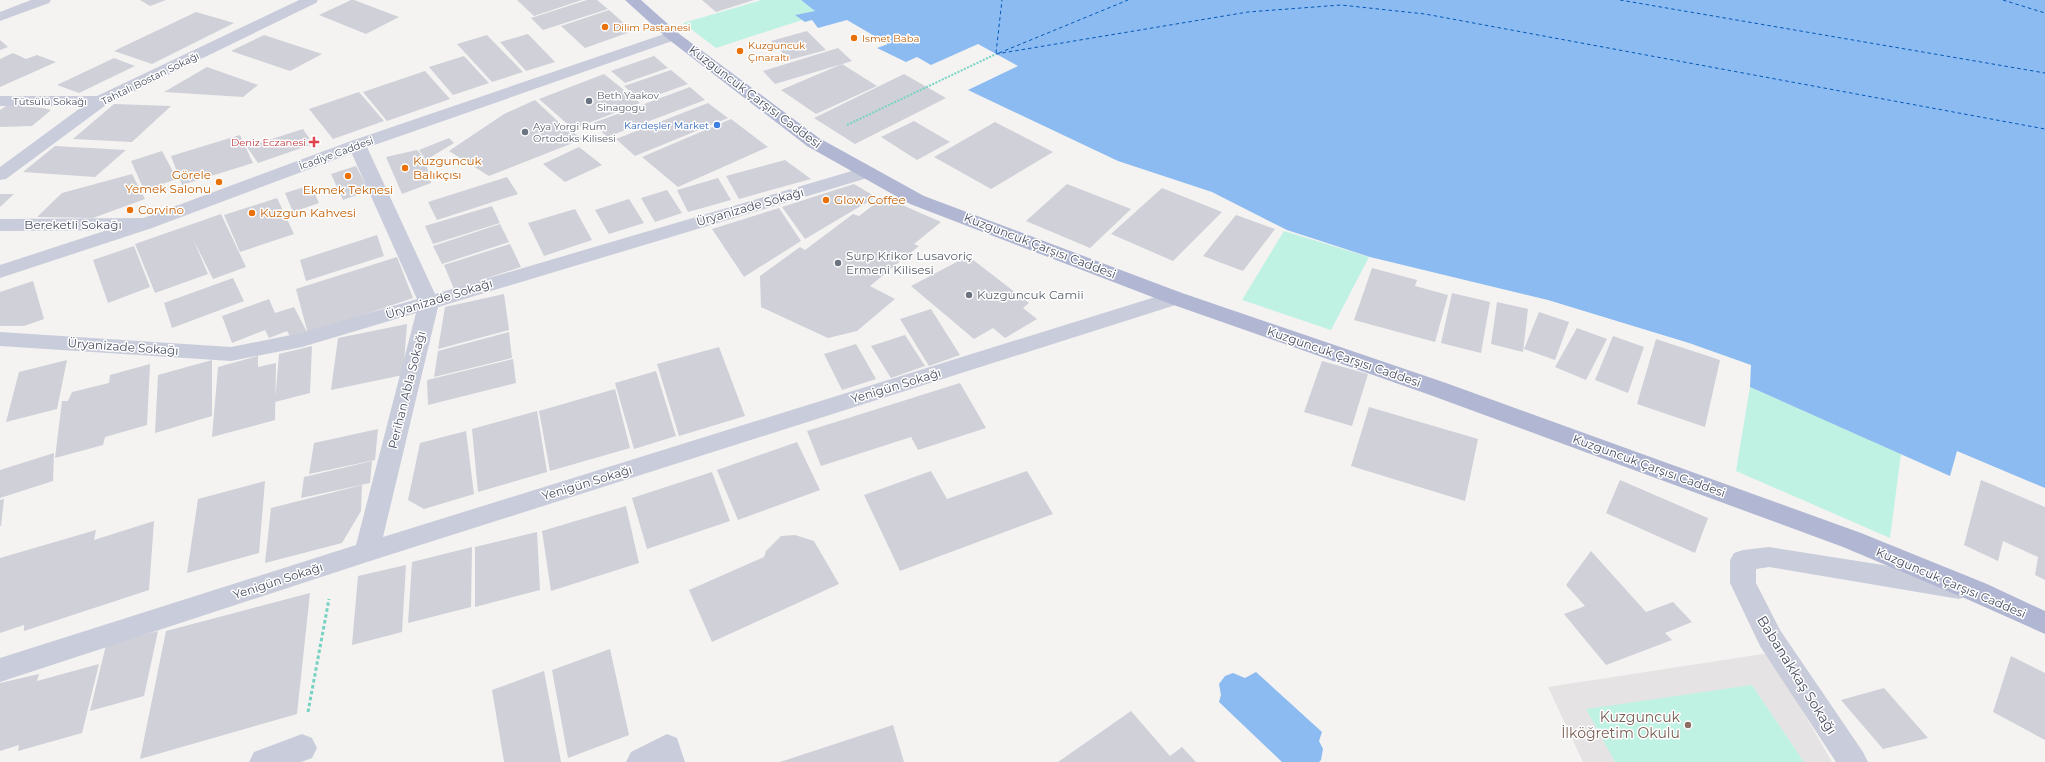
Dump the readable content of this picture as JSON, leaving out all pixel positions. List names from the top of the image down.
{
  "streets": {
    "main road": ["Kuzguncuk Çarşısı Caddesi"],
    "street": [
      "Tahtalı Bostan Sokağı",
      "Tütsülü Sokağı",
      "İcadiye Caddesi",
      "Üryanizade Sokağı",
      "Bereketli Sokağı",
      "Yenigün Sokağı",
      "Perihan Abla Sokağı",
      "Babanakkaş Sokağı"
    ]
  },
  "crossings": [
    ["Tahtalı Bostan Sokağı", "Tütsülü Sokağı"],
    ["Kuzguncuk Çarşısı Caddesi", "İcadiye Caddesi"],
    ["Kuzguncuk Çarşısı Caddesi", "Üryanizade Sokağı"],
    ["Kuzguncuk Çarşısı Caddesi", "Yenigün Sokağı"],
    ["Kuzguncuk Çarşısı Caddesi", "Babanakkaş Sokağı"],
    ["İcadiye Caddesi", "Bereketli Sokağı"],
    ["Üryanizade Sokağı", "Perihan Abla Sokağı"],
    ["Yenigün Sokağı", "Perihan Abla Sokağı"]
  ],
  "places": {
    "other": [
      "Dilim Pastanesi",
      "Ismet Baba",
      "Kuzguncuk Çınaraltı",
      "Beth Yaakov Sinagogu",
      "Kardeşler Market",
      "Aya Yorgi Rum Ortodoks Kilisesi",
      "Kuzguncuk Balıkçısı",
      "Ekmek Teknesi",
      "Görele Yemek Salonu",
      "Glow Coffee",
      "Corvino",
      "Kuzgun Kahvesi",
      "Surp Krikor Lusavoriç Ermeni Kilisesi",
      "Kuzguncuk Camii",
      "Kuzguncuk İlköğretim Okulu"
    ],
    "health": ["Deniz Eczanesi"]
  }
}
